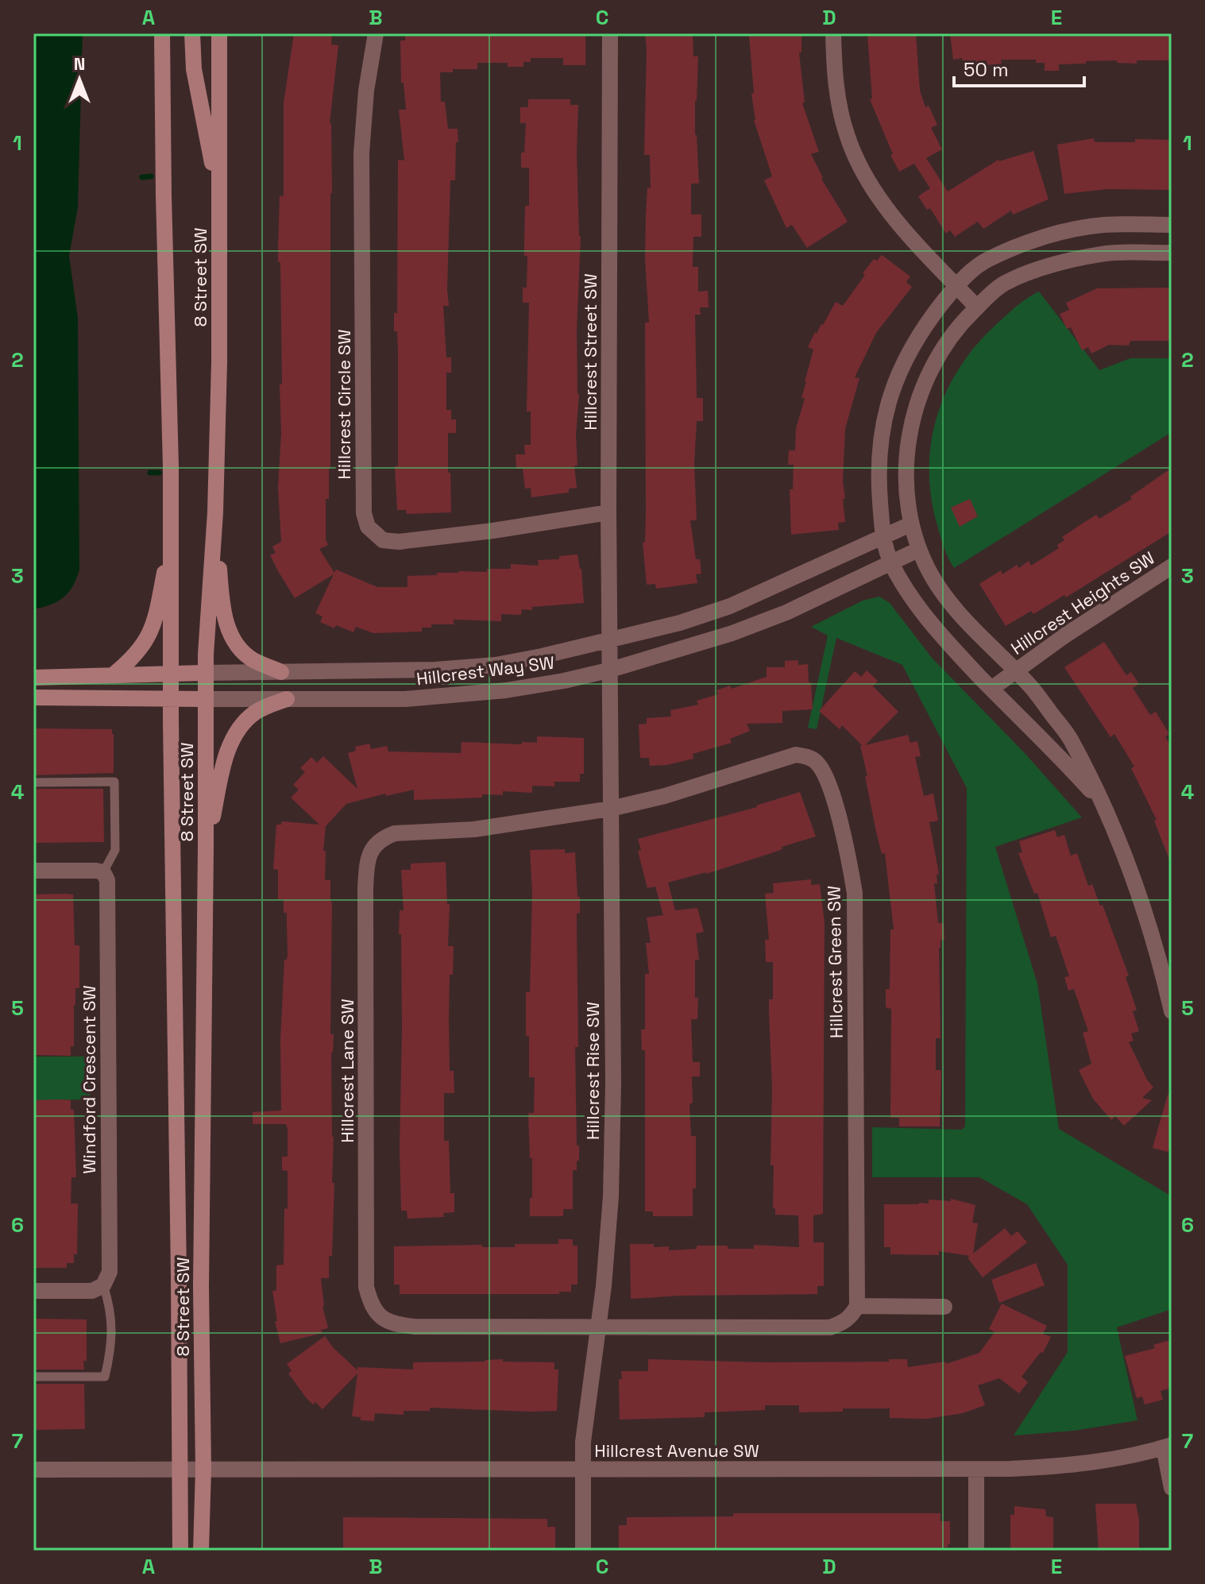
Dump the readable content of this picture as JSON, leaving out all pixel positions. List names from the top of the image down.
{
  "streets": {
    "main road": ["8 Street SW", "Hillcrest Way SW"],
    "street": [
      "Hillcrest Street SW",
      "Hillcrest Circle SW",
      "Hillcrest Heights SW",
      "Hillcrest Green SW",
      "Hillcrest Lane SW",
      "Hillcrest Rise SW",
      "Windford Crescent SW",
      "Hillcrest Avenue SW"
    ]
  },
  "crossings": [
    ["8 Street SW", "Hillcrest Way SW"],
    ["8 Street SW", "Hillcrest Avenue SW"],
    ["Hillcrest Street SW", "Hillcrest Circle SW"],
    ["Hillcrest Street SW", "Hillcrest Way SW"],
    ["Hillcrest Street SW", "Hillcrest Rise SW"],
    ["Hillcrest Way SW", "Hillcrest Rise SW"],
    ["Hillcrest Green SW", "Hillcrest Lane SW"],
    ["Hillcrest Green SW", "Hillcrest Rise SW"],
    ["Hillcrest Lane SW", "Hillcrest Rise SW"],
    ["Hillcrest Rise SW", "Hillcrest Avenue SW"]
  ],
  "scale_bar": "50 m",
  "north": "top",
  "grid": {
    "columns": [
      "A",
      "B",
      "C",
      "D",
      "E"
    ],
    "rows": [
      "1",
      "2",
      "3",
      "4",
      "5",
      "6",
      "7"
    ]
  }
}
